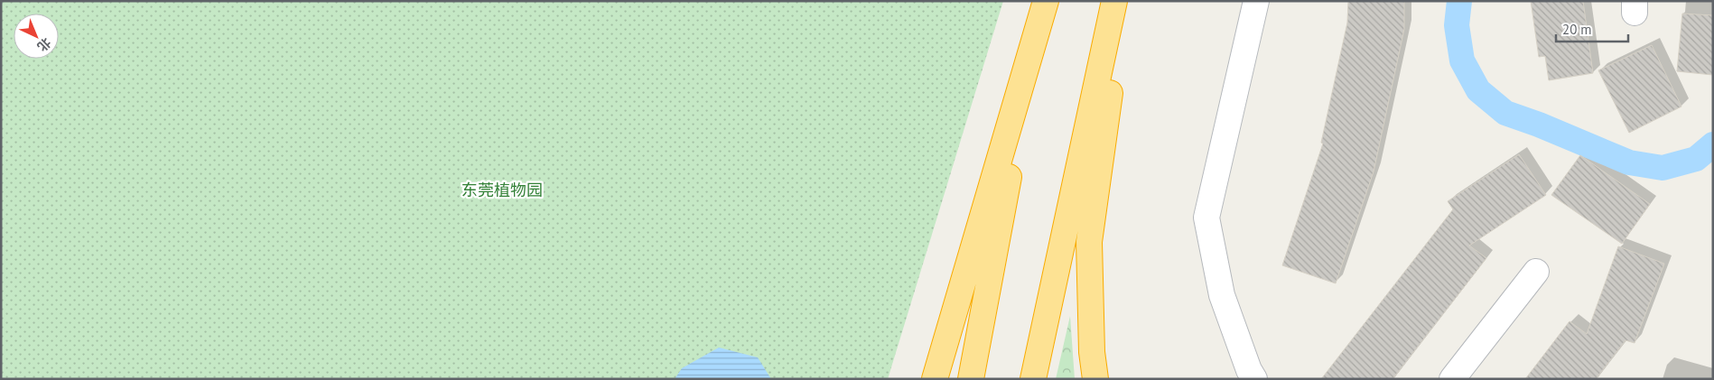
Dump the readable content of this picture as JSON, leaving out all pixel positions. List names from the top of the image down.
{
  "parks": ["东莞植物园"],
  "scale_bar": "20 m",
  "north": "bottom right"
}
